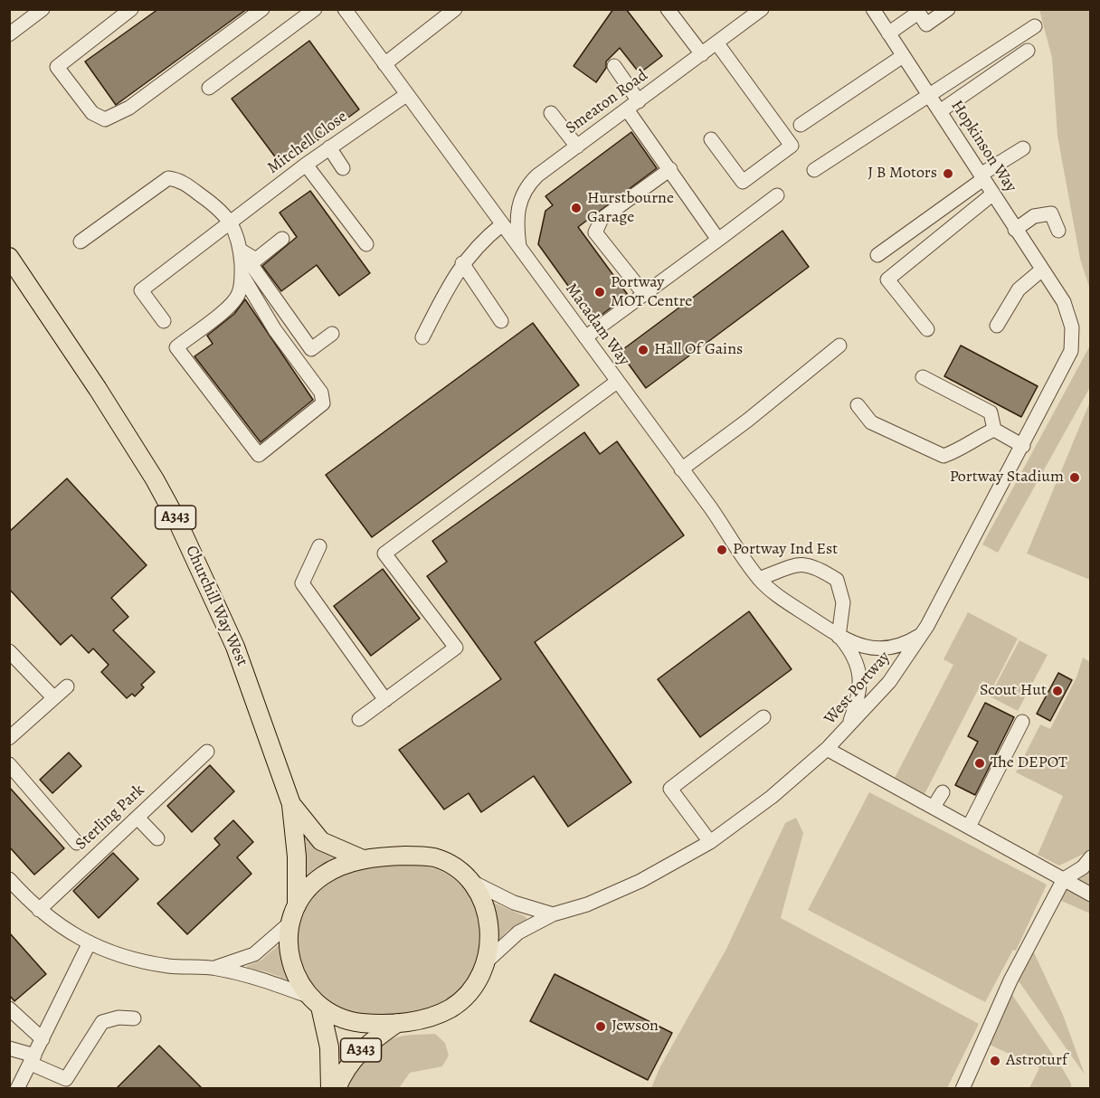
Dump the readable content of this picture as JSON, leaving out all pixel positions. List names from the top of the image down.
{
  "streets": {
    "main road": ["A343", "Churchill Way West"],
    "street": [
      "Smeaton Road",
      "Mitchell Close",
      "Hopkinson Way",
      "Macadam Way",
      "West Portway",
      "Sterling Park"
    ]
  },
  "crossings": [
    ["Smeaton Road", "Macadam Way"],
    ["Mitchell Close", "Macadam Way"],
    ["Hopkinson Way", "West Portway"],
    ["Churchill Way West", "West Portway"]
  ],
  "places": [
    "J B Motors",
    "Hurstbourne Garage",
    "Portway MOT Centre",
    "Hall Of Gains",
    "Portway Stadium",
    "Portway Ind Est",
    "Scout Hut",
    "The DEPOT",
    "Jewson",
    "Astroturf"
  ]
}
